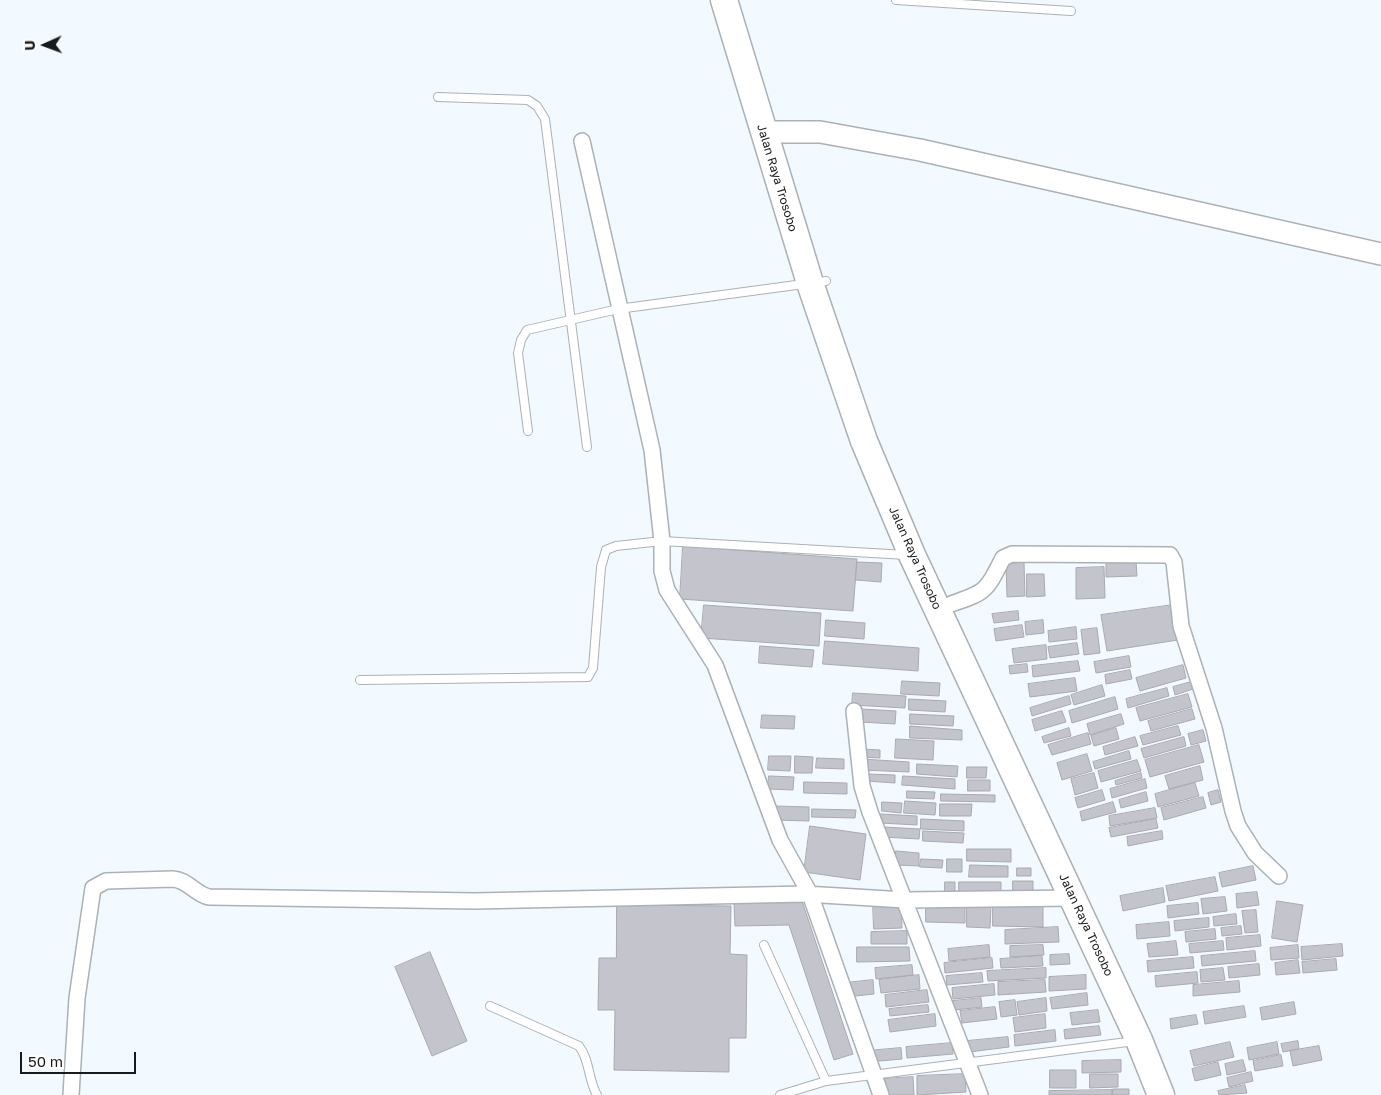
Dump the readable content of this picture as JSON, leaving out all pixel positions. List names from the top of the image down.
{
  "streets": {
    "highway": ["Jalan Raya Trosobo"]
  },
  "scale_bar": "50 m",
  "north": "left"
}
